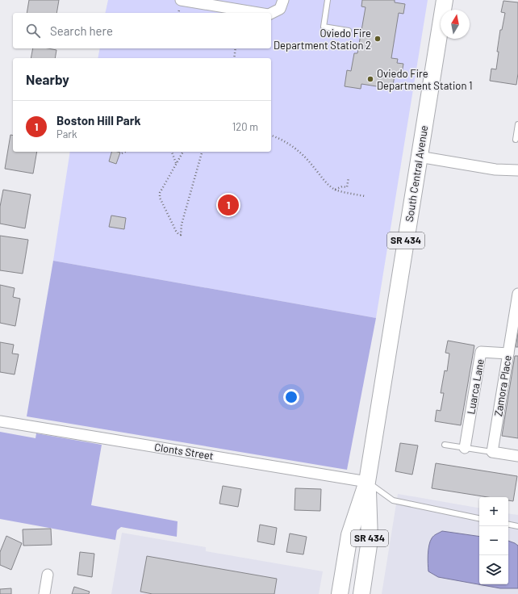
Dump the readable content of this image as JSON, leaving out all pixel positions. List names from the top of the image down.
{
  "streets": {
    "main road": ["South Central Avenue", "SR 434"],
    "street": ["Zamora Place", "Luarca Lane", "Clonts Street"]
  },
  "crossings": [
    ["South Central Avenue", "Clonts Street"],
    ["Zamora Place", "Luarca Lane"]
  ],
  "places": ["Oviedo Fire Department Station 2", "Oviedo Fire Department Station 1"],
  "north": "top",
  "page": {
    "search": "Search here",
    "heading": "Nearby",
    "list": [
      {
        "mark": "1",
        "name": "Boston Hill Park",
        "note": "Park",
        "value": "120 m"
      }
    ],
    "pins": "1",
    "map_buttons": ["+", "−"]
  }
}
